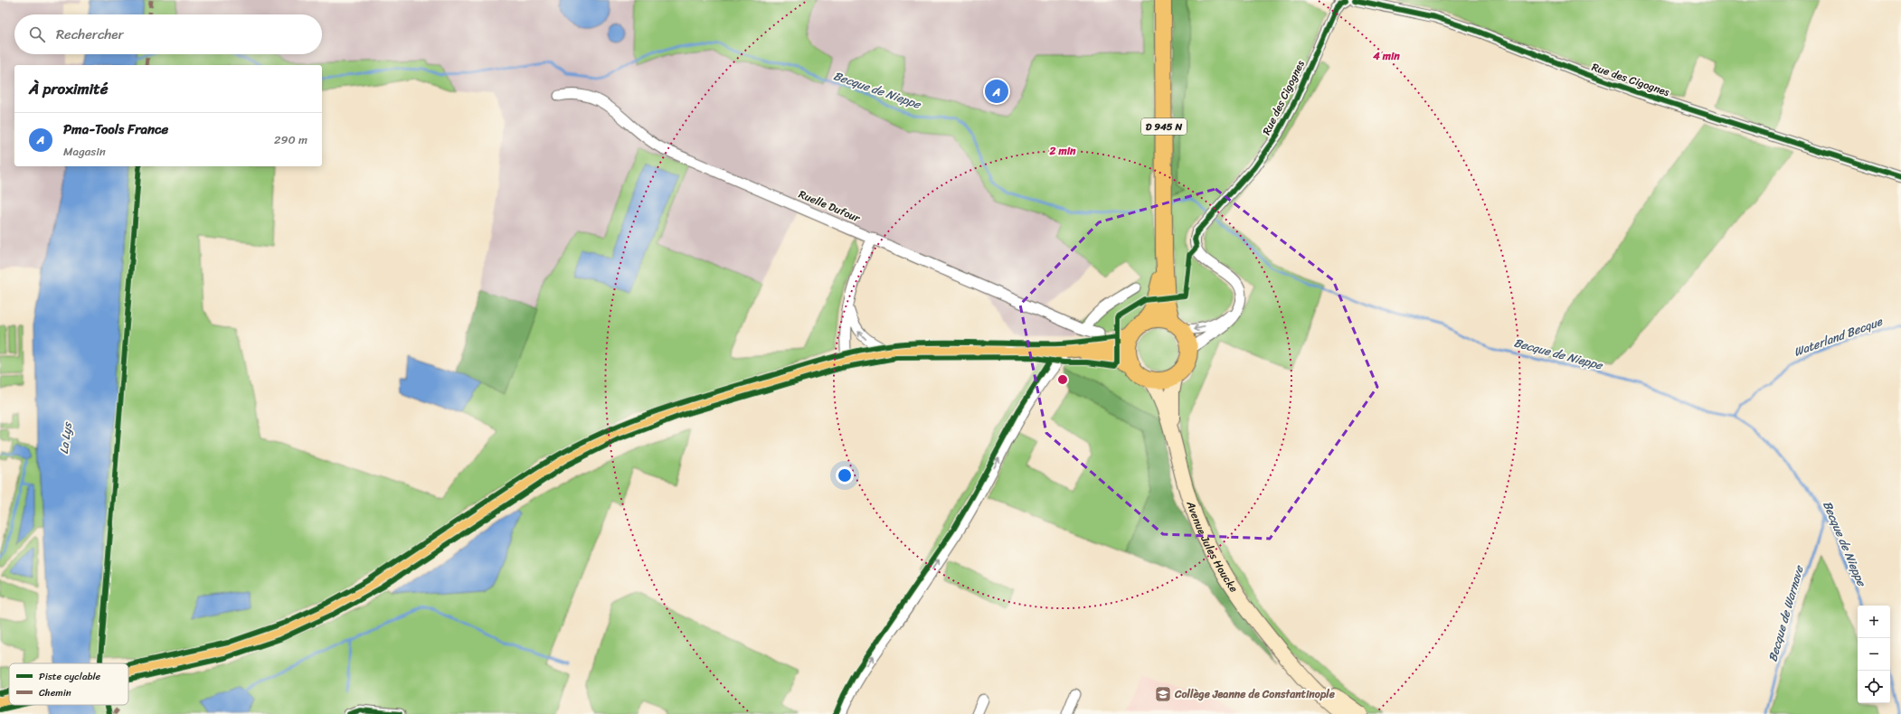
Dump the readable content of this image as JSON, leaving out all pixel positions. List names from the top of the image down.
{
  "streets": {
    "main road": ["D 945 N", "Avenue Jules Houcke"],
    "street": ["Rue des Cigognes", "Ruelle Dufour"]
  },
  "crossings": [
    ["D 945 N", "Avenue Jules Houcke"]
  ],
  "water": [
    "Becque de Nieppe",
    "Waterland Becque",
    "La Lys",
    "Becque de Warnave"
  ],
  "places": {
    "school or university": ["Collège Jeanne de Constantinople"]
  },
  "legend": ["Piste cyclable", "Chemin"],
  "page": {
    "search": "Rechercher",
    "heading": "À proximité",
    "pins": "A",
    "list": [
      {
        "mark": "A",
        "name": "Pma-Tools France",
        "note": "Magasin",
        "value": "290 m"
      }
    ],
    "map_buttons": ["+", "−"]
  },
  "rings": ["4 min", "2 min"]
}
